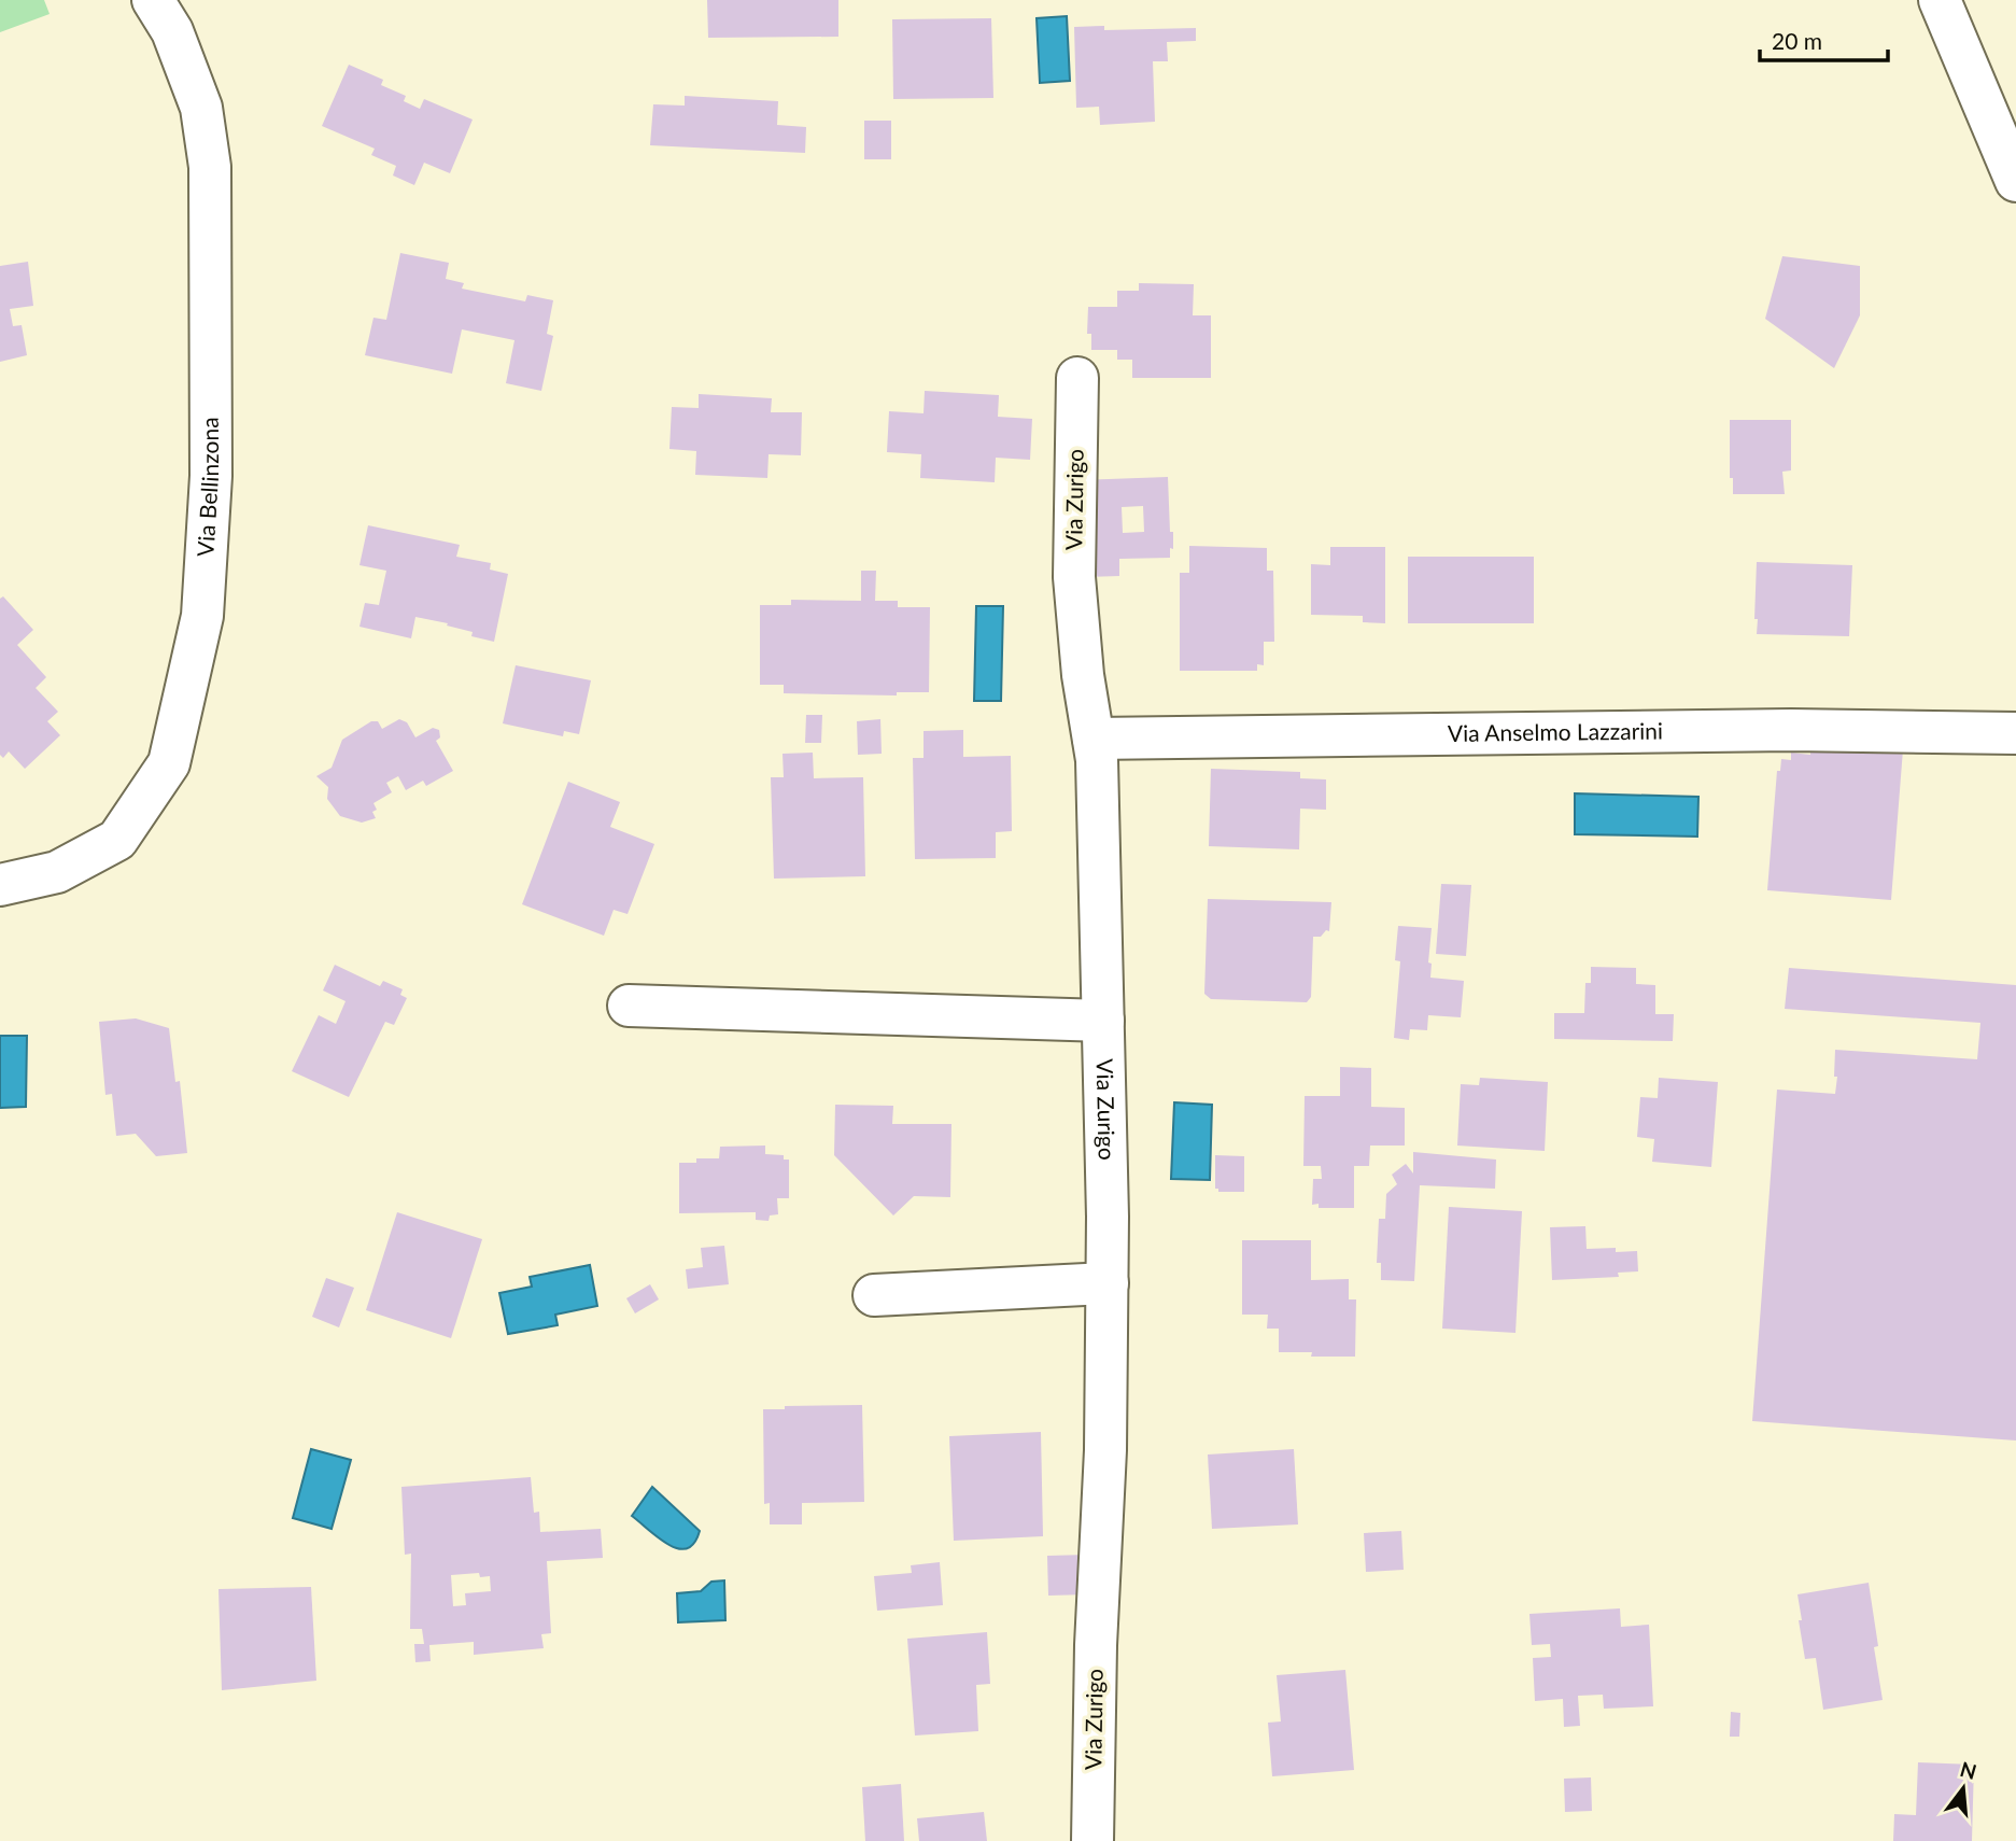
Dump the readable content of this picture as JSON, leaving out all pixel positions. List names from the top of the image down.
{
  "streets": {
    "street": ["Via Bellinzona", "Via Zurigo", "Via Anselmo Lazzarini"]
  },
  "crossings": [
    ["Via Zurigo", "Via Anselmo Lazzarini"]
  ],
  "scale_bar": "20 m",
  "north": "top"
}
